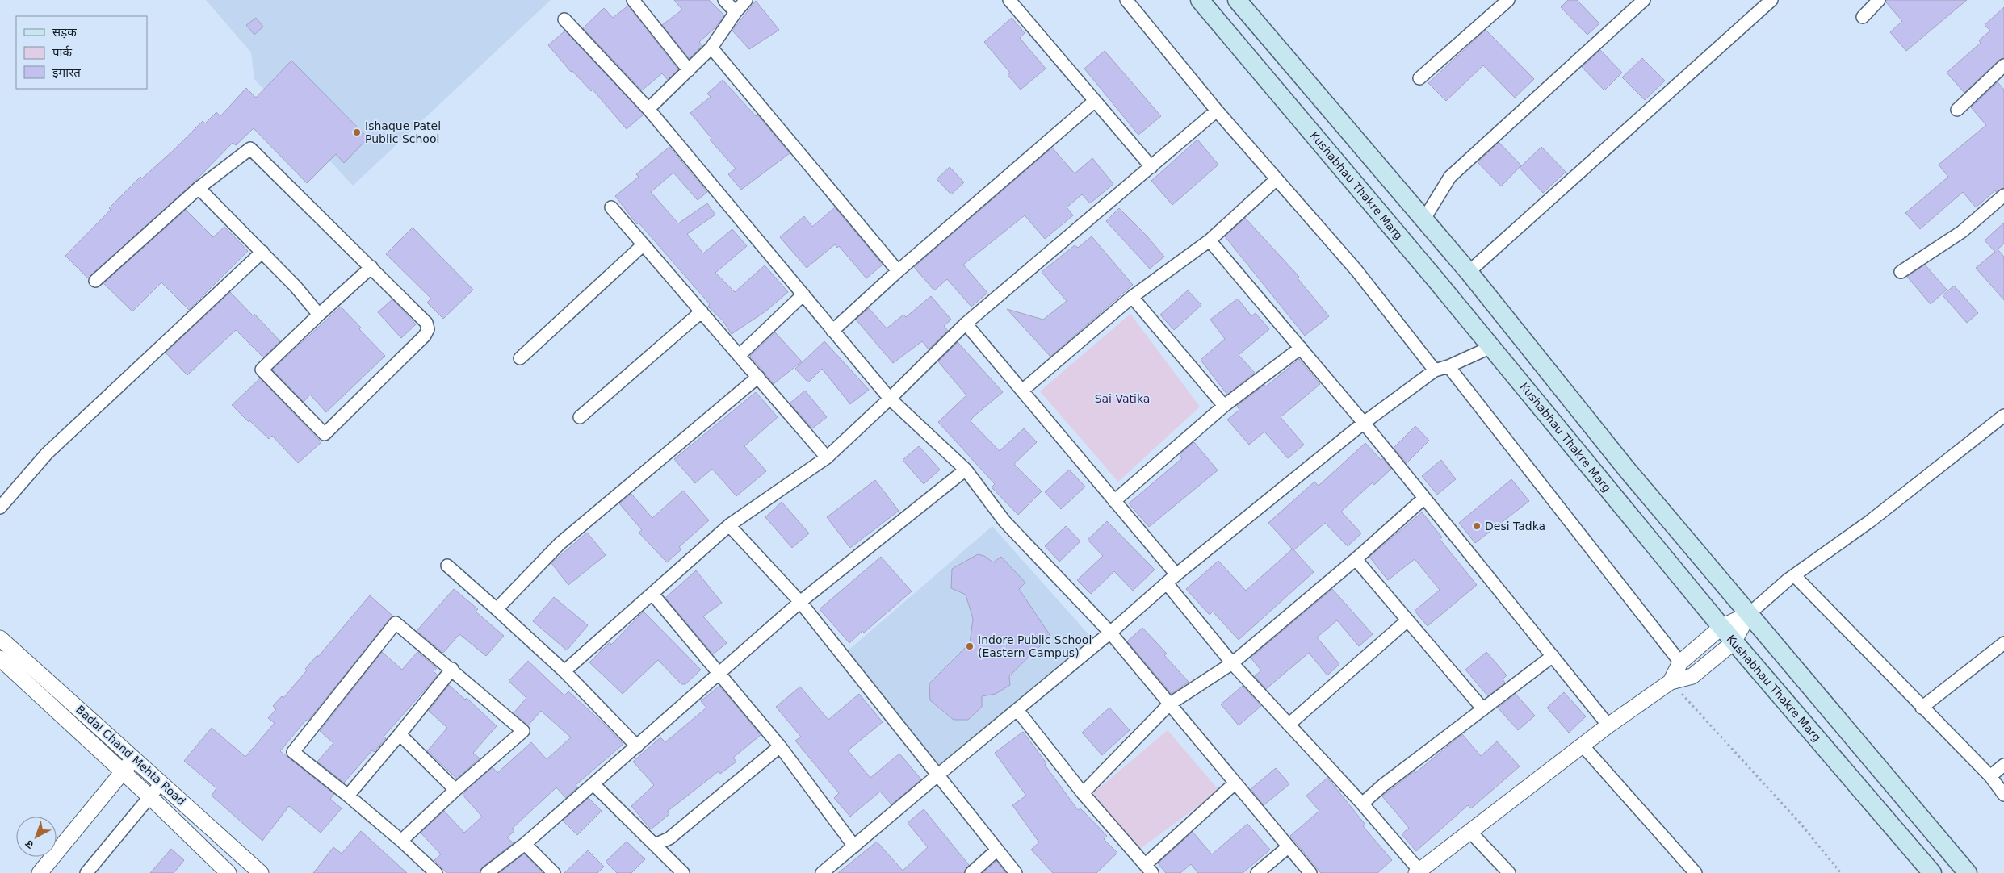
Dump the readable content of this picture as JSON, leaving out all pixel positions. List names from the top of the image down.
{
  "streets": {
    "main road": ["Kushabhau Thakre Marg"],
    "street": ["Badal Chand Mehta Road"]
  },
  "parks": ["Sai Vatika"],
  "places": ["Ishaque Patel Public School", "Desi Tadka", "Indore Public School (Eastern Campus)"],
  "legend": ["सड़क", "पार्क", "इमारत"],
  "north": "bottom left"
}
